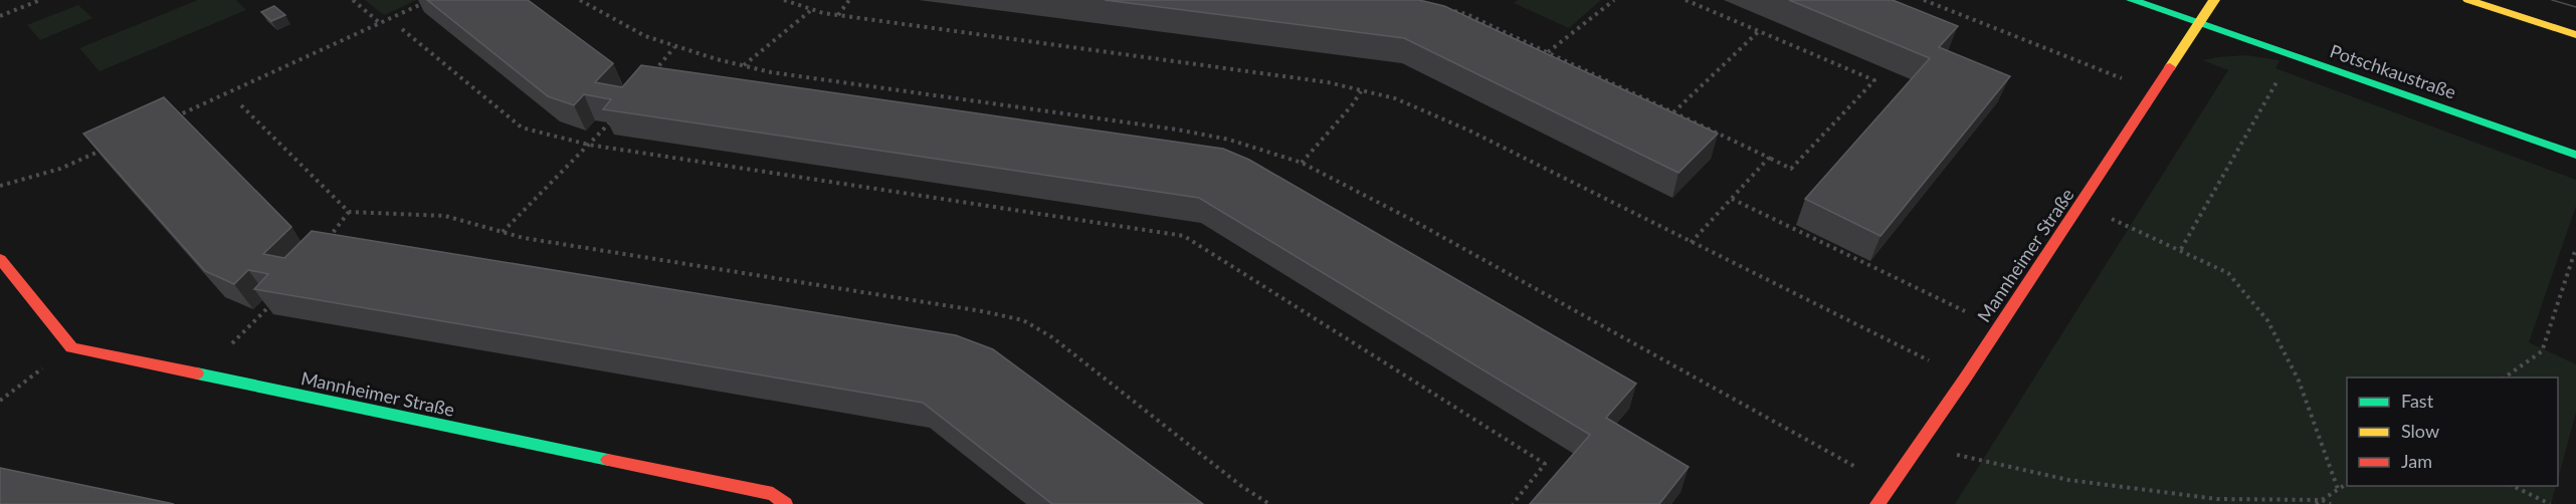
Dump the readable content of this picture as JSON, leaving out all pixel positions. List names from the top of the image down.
{
  "streets": {
    "street": ["Potschkaustraße", "Mannheimer Straße"]
  },
  "crossings": [
    ["Potschkaustraße", "Mannheimer Straße"]
  ],
  "legend": ["Fast", "Slow", "Jam"]
}
